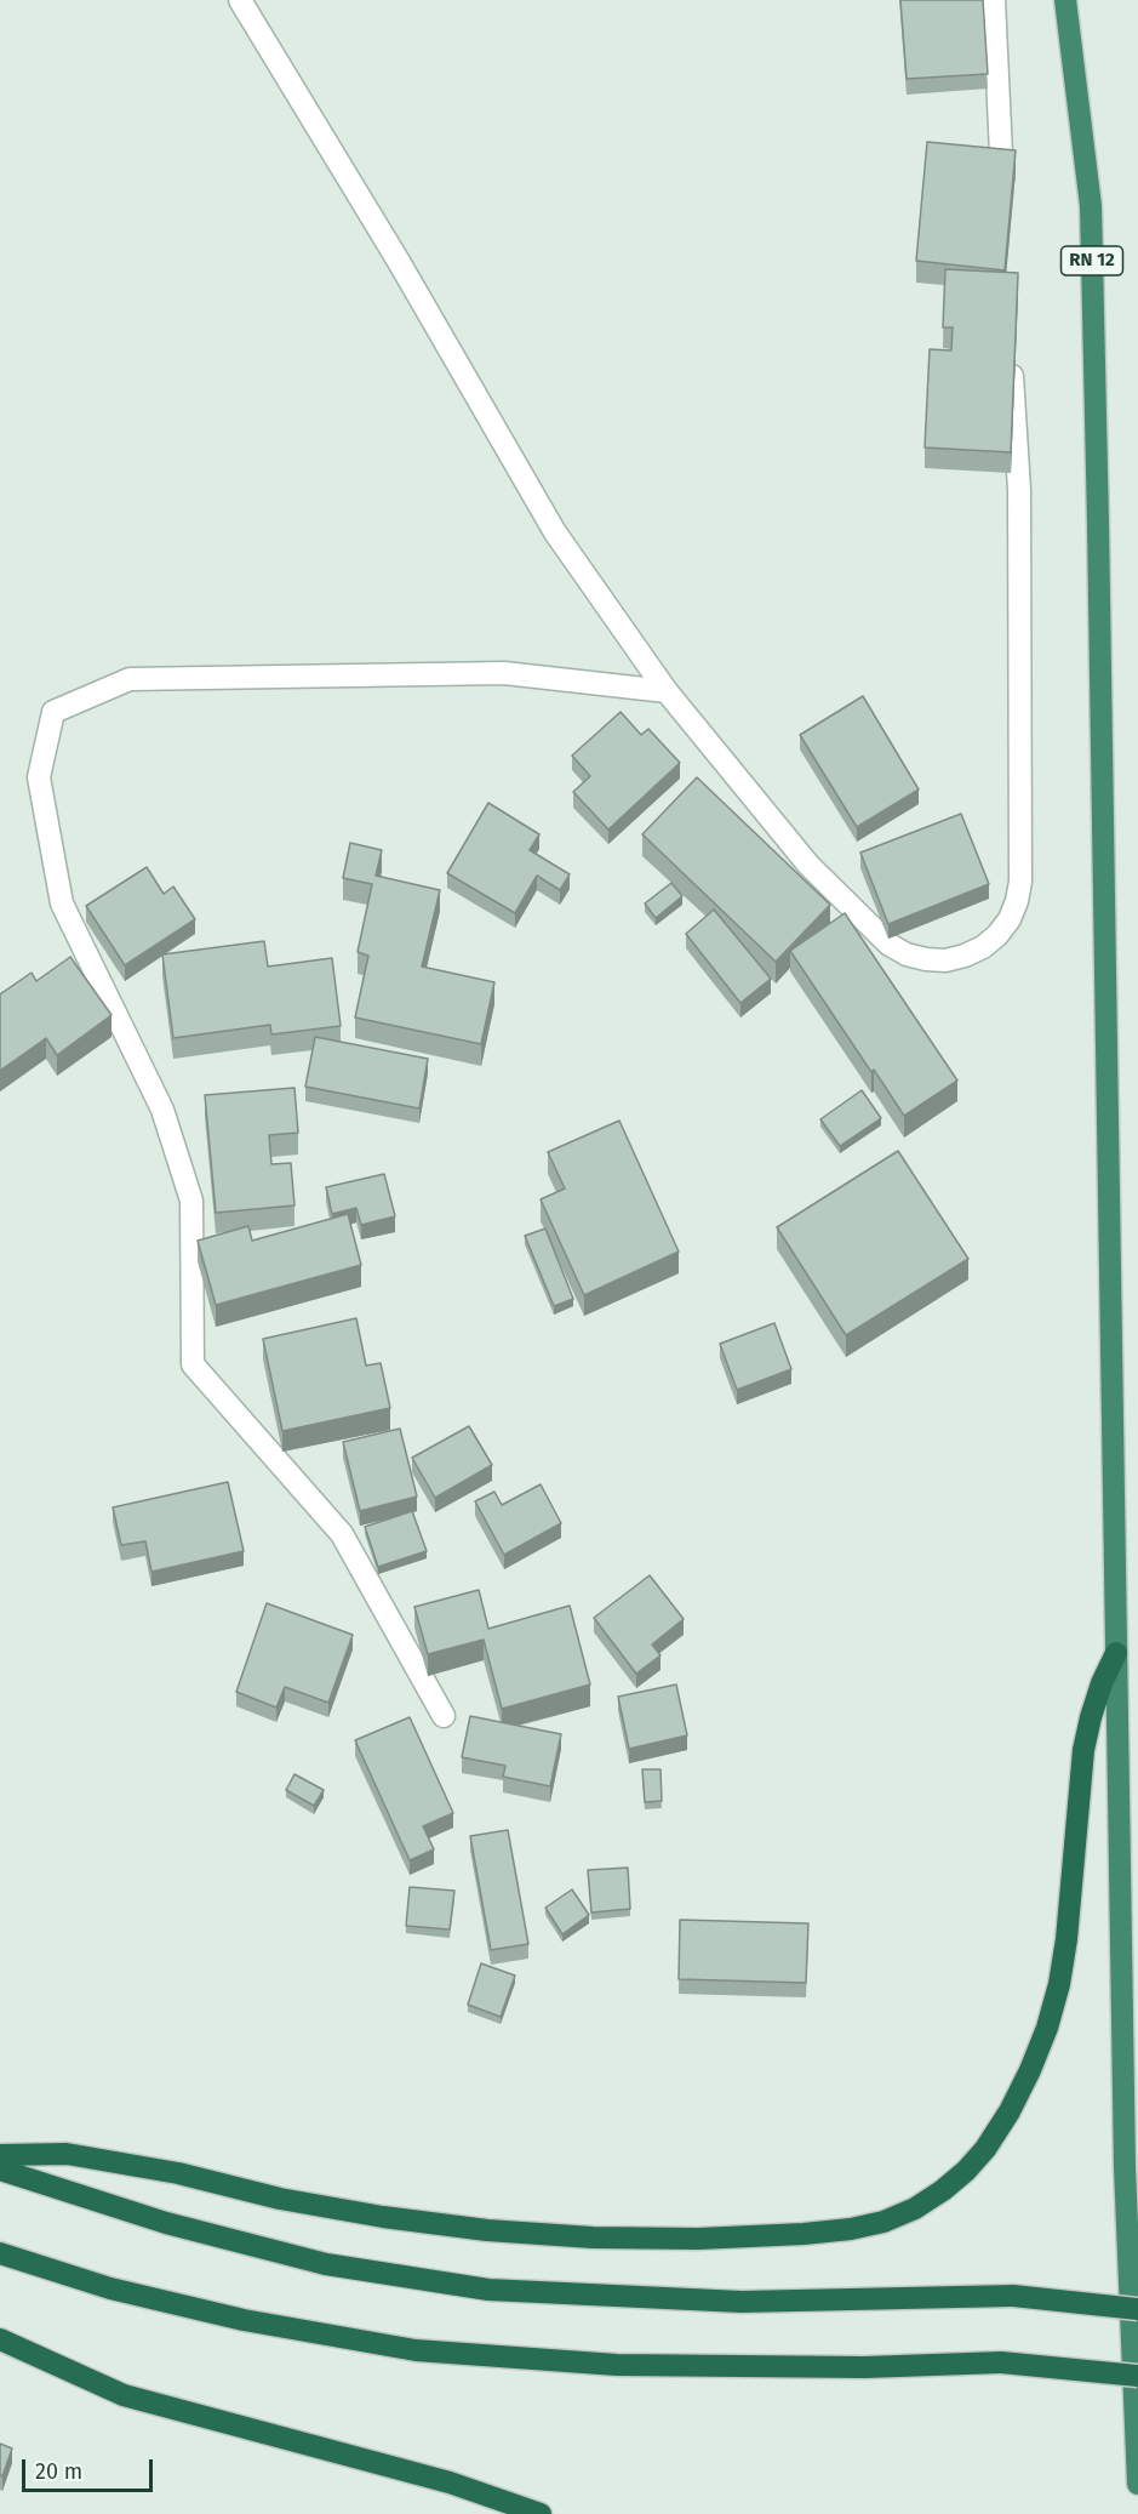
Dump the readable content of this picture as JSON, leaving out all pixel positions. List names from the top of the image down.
{
  "streets": {
    "highway": ["RN 12"]
  },
  "scale_bar": "20 m"
}
